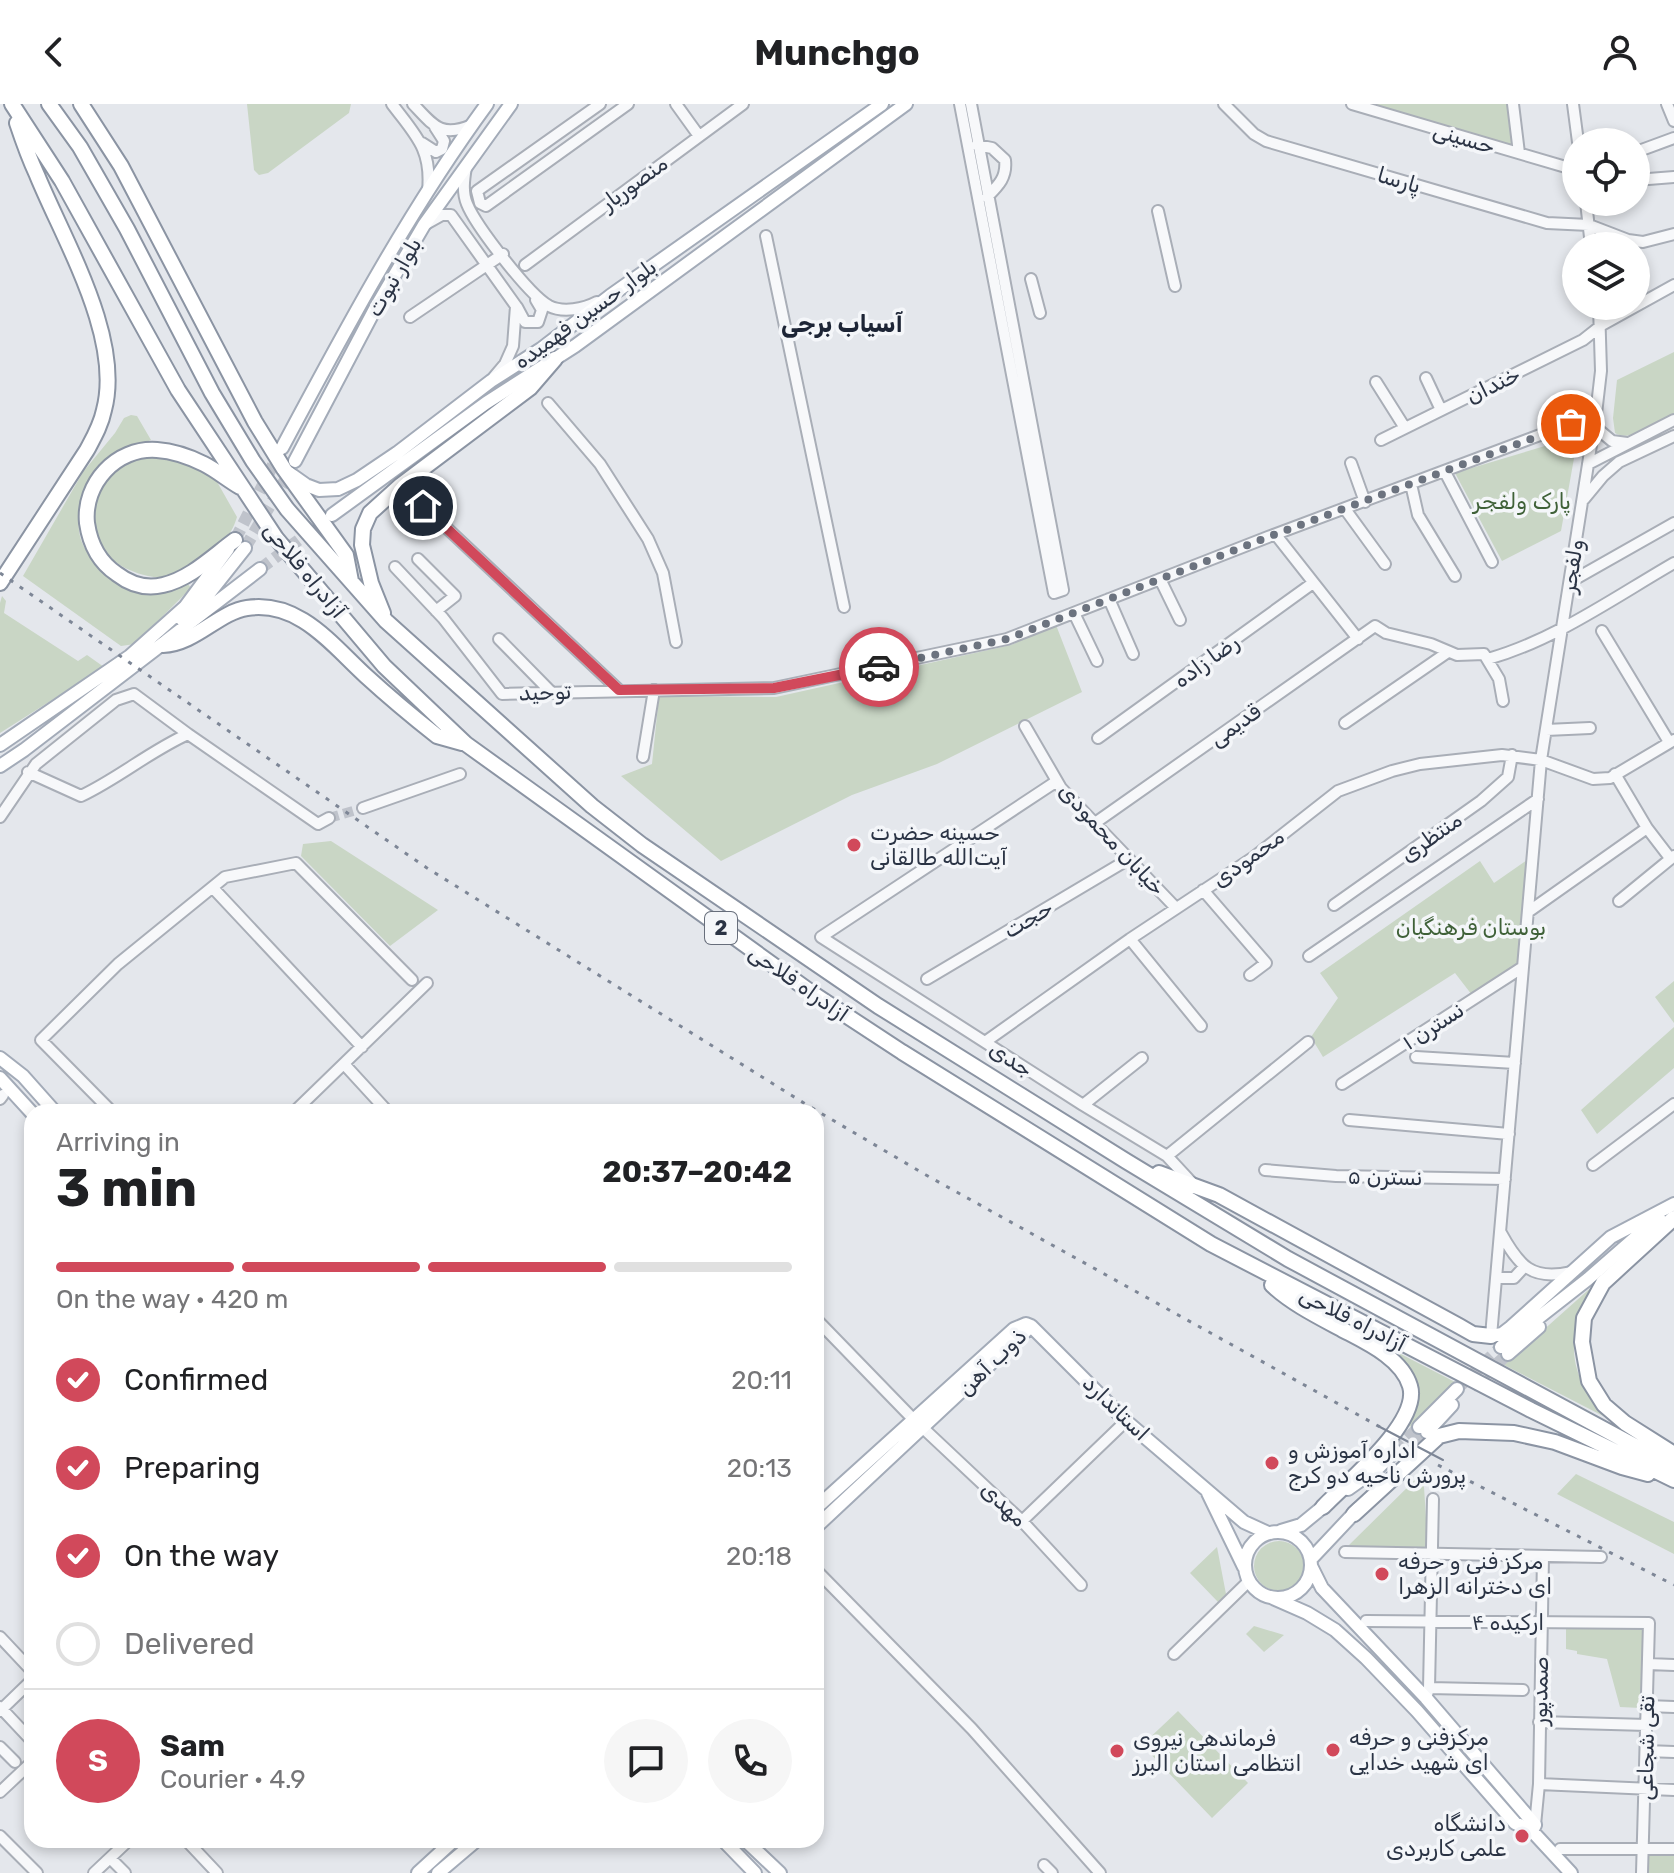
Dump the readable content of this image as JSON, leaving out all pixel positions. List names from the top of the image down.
{
  "streets": {
    "highway": ["آزادراه فلاحی", "2"],
    "main road": [
      "بلوار نبوت",
      "بلوار حسین فهمیده",
      "ذوب آهن",
      "استاندارد"
    ],
    "street": [
      "حسینی",
      "پارسا",
      "منصوریار",
      "خندان",
      "ولفجر",
      "رضا زاده",
      "توحید",
      "قدیمی",
      "منتظری",
      "خیابان محمودی",
      "محمودی",
      "حجت",
      "نسترن ۱",
      "جدی",
      "نسترن ۵",
      "مهدی",
      "ارکیده ۴",
      "صمدپور",
      "تقی شجاعی"
    ]
  },
  "crossings": [
    ["بلوار نبوت", "بلوار حسین فهمیده"],
    ["خندان", "ولفجر"],
    ["ولفجر", "توحید"],
    ["ولفجر", "محمودی"],
    ["ولفجر", "نسترن ۱"],
    ["ولفجر", "نسترن ۵"],
    ["قدیمی", "خیابان محمودی"],
    ["منتظری", "محمودی"],
    ["خیابان محمودی", "محمودی"],
    ["خیابان محمودی", "حجت"],
    ["خیابان محمودی", "جدی"],
    ["محمودی", "جدی"],
    ["ذوب آهن", "استاندارد"],
    ["ذوب آهن", "مهدی"],
    ["ارکیده ۴", "صمدپور"],
    ["ارکیده ۴", "تقی شجاعی"]
  ],
  "districts": ["آسیاب برجی"],
  "parks": ["پارک ولفجر", "بوستان فرهنگیان"],
  "places": [
    "حسینه حضرت آیت‌الله طالقانی",
    "اداره آموزش و پرورش ناحیه دو کرج",
    "مرکز فنی و حرفه ای دخترانه الزهرا",
    "مرکزفنی و حرفه ای شهید خدایی",
    "فرماندهی نیروی انتظامی استان البرز",
    "دانشگاه علمی کاربردی"
  ],
  "page": {
    "header": "Munchgo",
    "heading": ["3 min", "Arriving in", "20:37–20:42"],
    "panel": ["Sam", "Courier · 4.9"],
    "bar": "On the way · 420 m",
    "list": [
      ["Confirmed", "20:11"],
      ["Preparing", "20:13"],
      ["On the way", "20:18"],
      "Delivered"
    ],
    "round": "S"
  }
}
